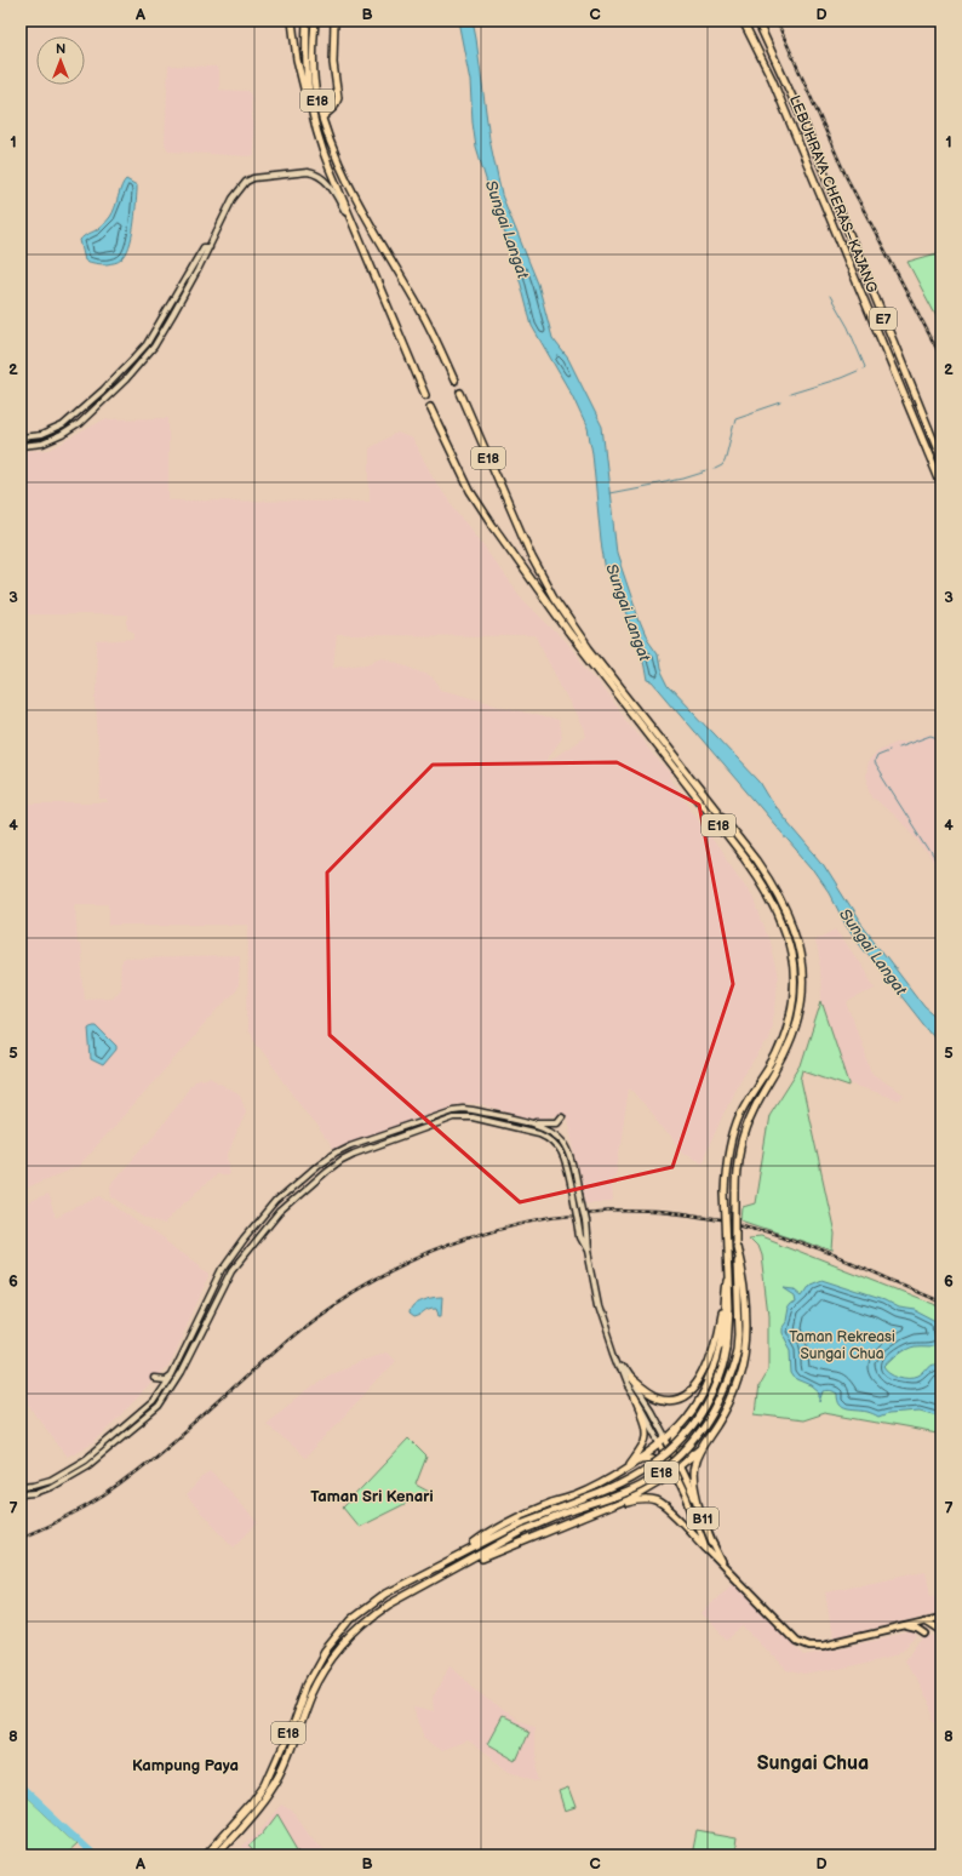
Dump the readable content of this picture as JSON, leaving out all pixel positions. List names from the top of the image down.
{
  "streets": {
    "highway": ["E18", "LEBUHRAYA CHERAS–KAJANG", "E7"],
    "main road": ["B11"]
  },
  "districts": ["Taman Sri Kenari", "Sungai Chua", "Kampung Paya"],
  "water": ["Sungai Langat"],
  "parks": ["Taman Rekreasi Sungai Chua"],
  "north": "top",
  "grid": {
    "columns": [
      "A",
      "B",
      "C",
      "D"
    ],
    "rows": [
      "1",
      "2",
      "3",
      "4",
      "5",
      "6",
      "7",
      "8"
    ]
  }
}
